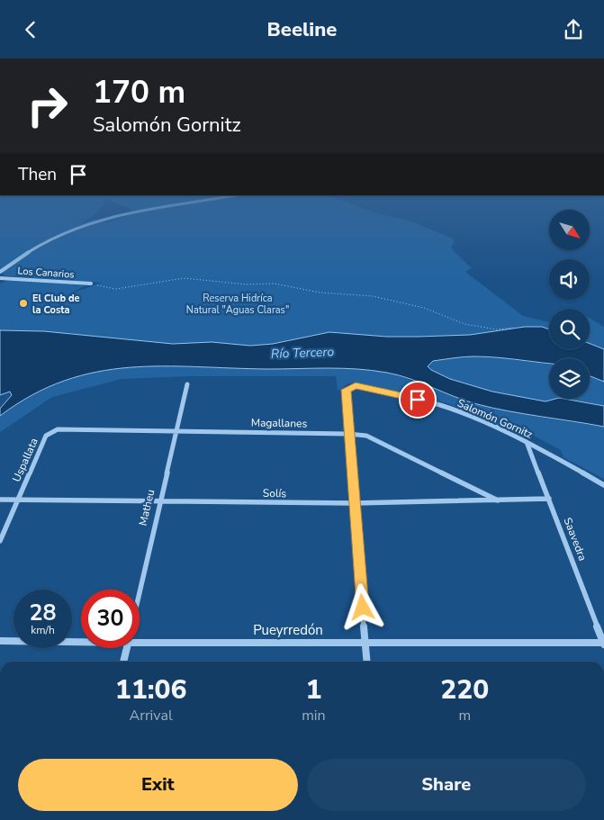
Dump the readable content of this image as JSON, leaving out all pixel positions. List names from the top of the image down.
{
  "streets": {
    "street": [
      "Los Canarios",
      "Salomón Gornitz",
      "Magallanes",
      "Uspallata",
      "Solís",
      "Matheu",
      "Saavedra",
      "Pueyrredón"
    ]
  },
  "crossings": [
    ["Salomón Gornitz", "Magallanes"],
    ["Salomón Gornitz", "Saavedra"],
    ["Magallanes", "Uspallata"],
    ["Magallanes", "Solís"],
    ["Magallanes", "Matheu"],
    ["Uspallata", "Solís"],
    ["Solís", "Matheu"],
    ["Solís", "Saavedra"],
    ["Saavedra", "Pueyrredón"]
  ],
  "water": ["Río Tercero"],
  "parks": ["Reserva Hidríca Natural \"Aguas Claras\""],
  "places": ["El Club de la Costa"],
  "north": "bottom right",
  "page": {
    "header": "Beeline",
    "turn": ["170 m", "Salomón Gornitz"],
    "then": "Then",
    "speed": "28 km/h",
    "limit": "30",
    "eta": [
      "11:06",
      "Arrival",
      "1",
      "min",
      "220",
      "m"
    ],
    "buttons": ["Exit", "Share"]
  }
}
